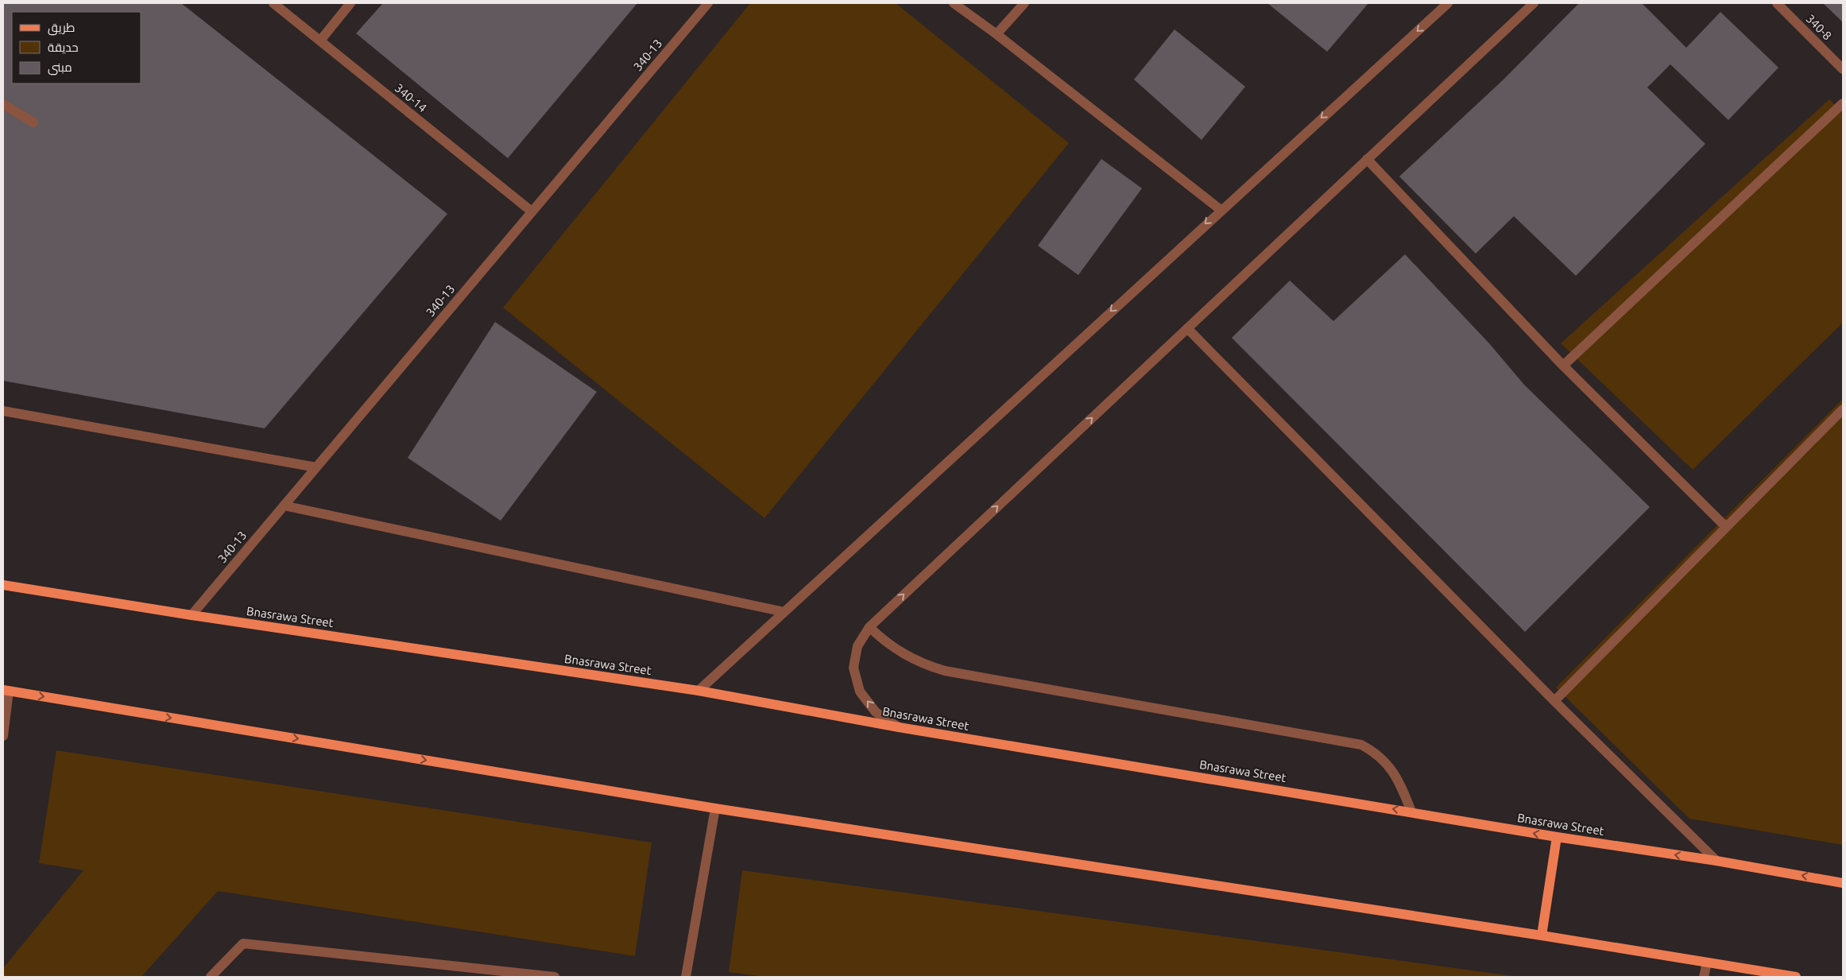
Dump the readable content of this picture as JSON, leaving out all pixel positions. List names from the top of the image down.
{
  "streets": {
    "main road": ["Bnasrawa Street"],
    "street": ["340-8", "340-13", "340-14"]
  },
  "crossings": [
    ["340-13", "340-14"],
    ["340-13", "Bnasrawa Street"]
  ],
  "one_way": ["Bnasrawa Street"],
  "legend": ["طريق", "حديقة", "مبنى"]
}
